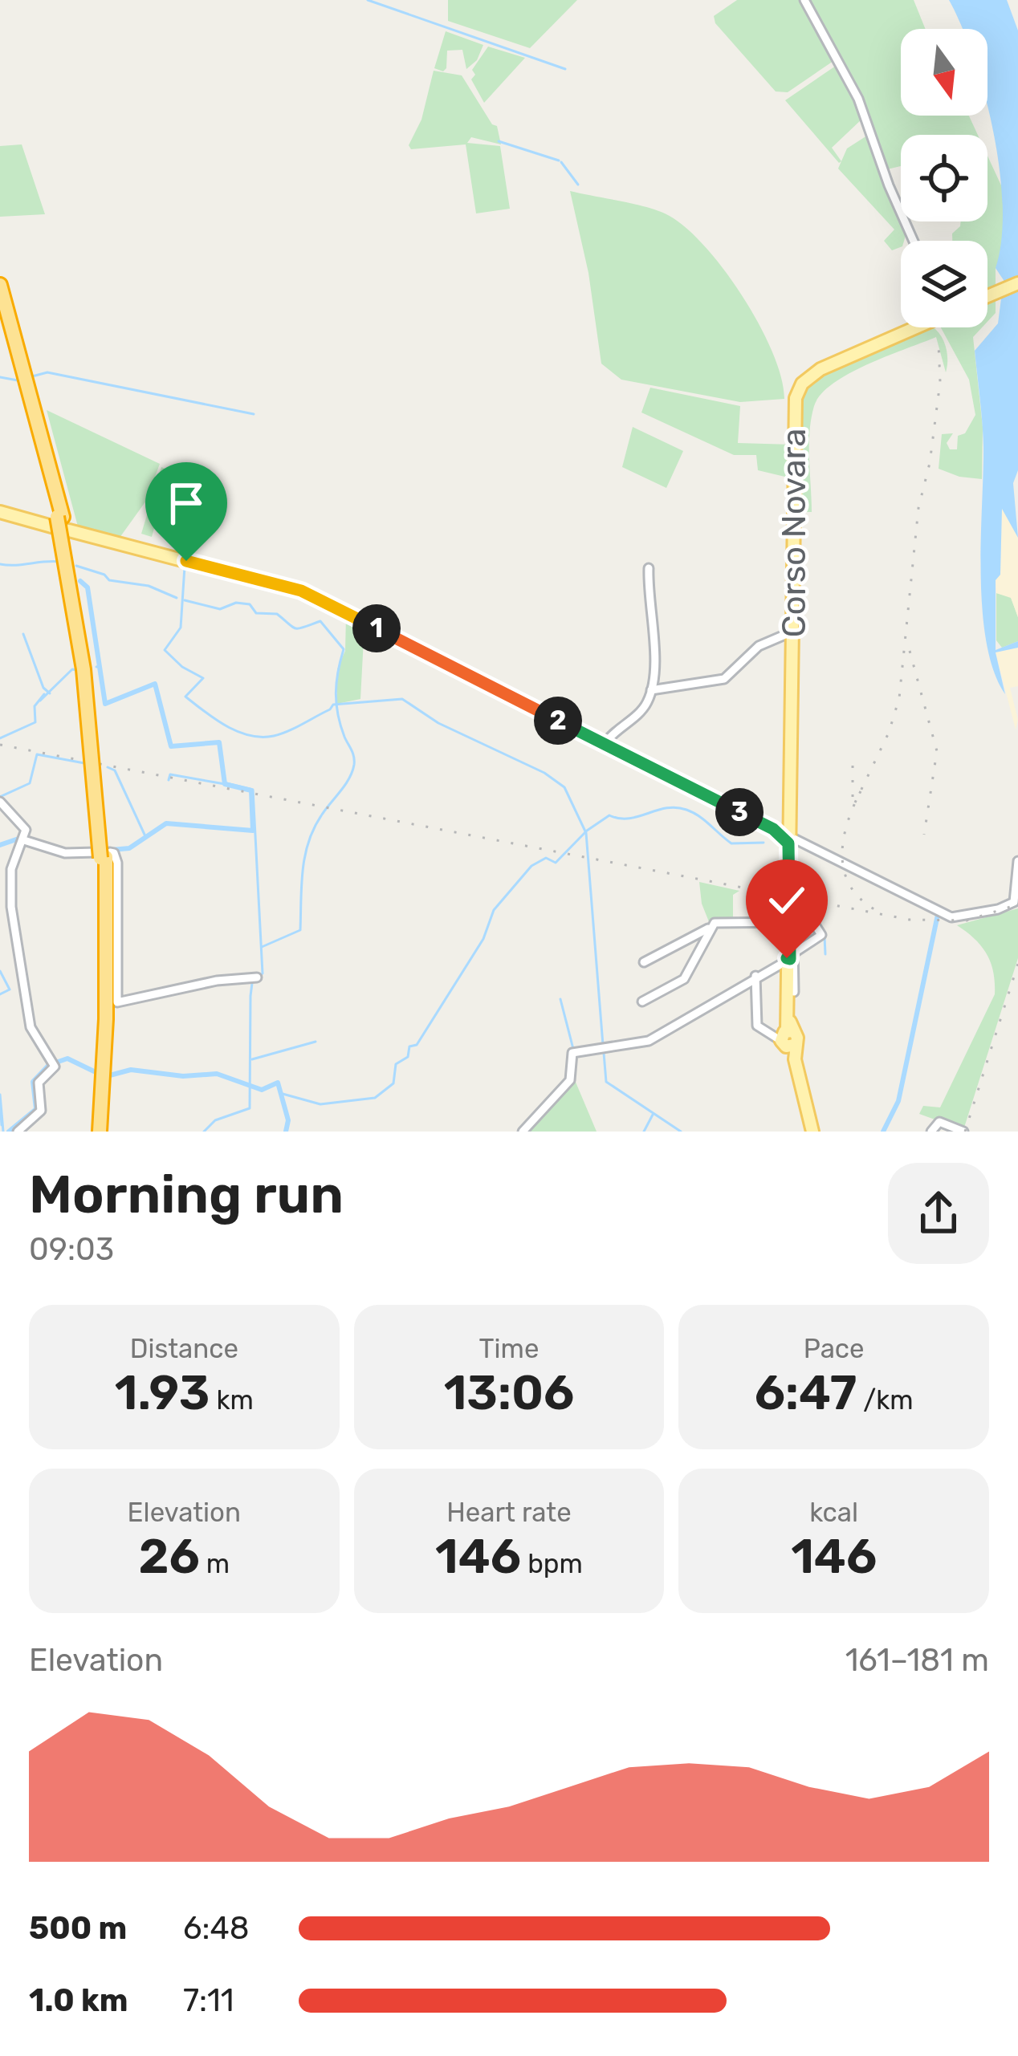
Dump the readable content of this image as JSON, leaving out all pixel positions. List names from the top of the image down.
{
  "streets": {
    "main road": ["Corso Novara"]
  },
  "north": "bottom",
  "page": {
    "pins": ["1", "2", "3"],
    "heading": ["Morning run", "09:03"],
    "stats": [
      ["Distance", "1.93 km"],
      ["Time", "13:06"],
      ["Pace", "6:47 /km"],
      ["Elevation", "26 m"],
      ["Heart rate", "146 bpm"],
      ["kcal", "146"]
    ],
    "chart": ["Elevation", "161–181 m"],
    "list": [
      {
        "name": "500 m",
        "note": "6:48"
      },
      {
        "name": "1.0 km",
        "note": "7:11"
      }
    ]
  }
}
